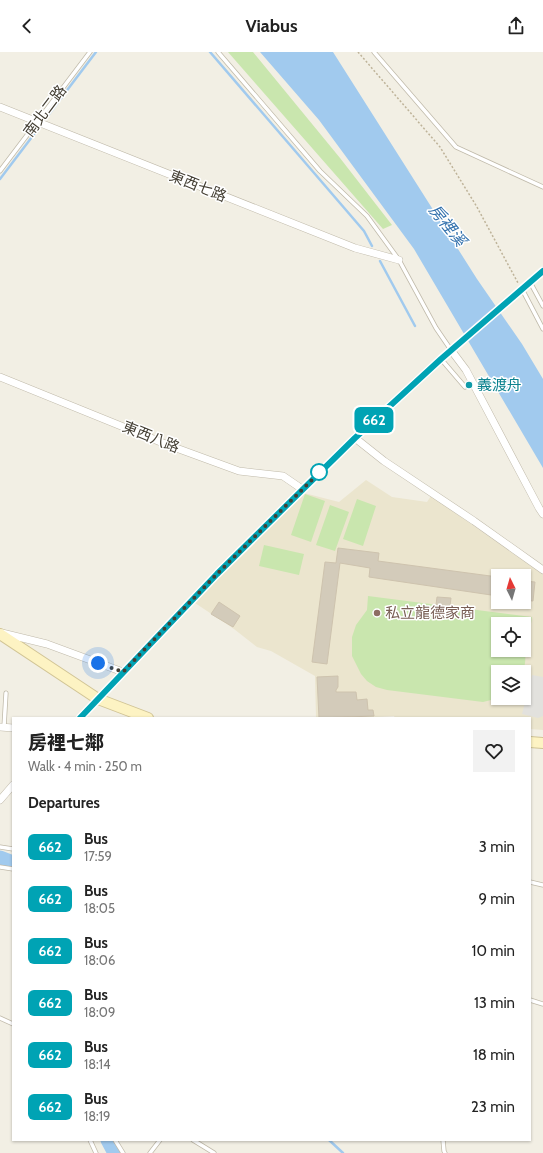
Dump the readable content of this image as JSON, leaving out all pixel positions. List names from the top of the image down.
{
  "streets": {
    "street": ["東西七路", "東西八路"],
    "lane": ["南北二路"]
  },
  "crossings": [
    ["南北二路", "東西七路"]
  ],
  "water": ["房裡溪"],
  "places": ["義渡舟", "私立龍德家商"],
  "lines": ["bus line 662"],
  "north": "top",
  "page": {
    "header": "Viabus",
    "on_map": "662",
    "heading": [
      ["房裡七鄰", "Walk · 4 min · 250 m"],
      "Departures"
    ],
    "list": [
      {
        "mark": "662",
        "name": "Bus",
        "note": "17:59",
        "value": "3 min"
      },
      {
        "mark": "662",
        "name": "Bus",
        "note": "18:05",
        "value": "9 min"
      },
      {
        "mark": "662",
        "name": "Bus",
        "note": "18:06",
        "value": "10 min"
      },
      {
        "mark": "662",
        "name": "Bus",
        "note": "18:09",
        "value": "13 min"
      },
      {
        "mark": "662",
        "name": "Bus",
        "note": "18:14",
        "value": "18 min"
      },
      {
        "mark": "662",
        "name": "Bus",
        "note": "18:19",
        "value": "23 min"
      }
    ]
  }
}
